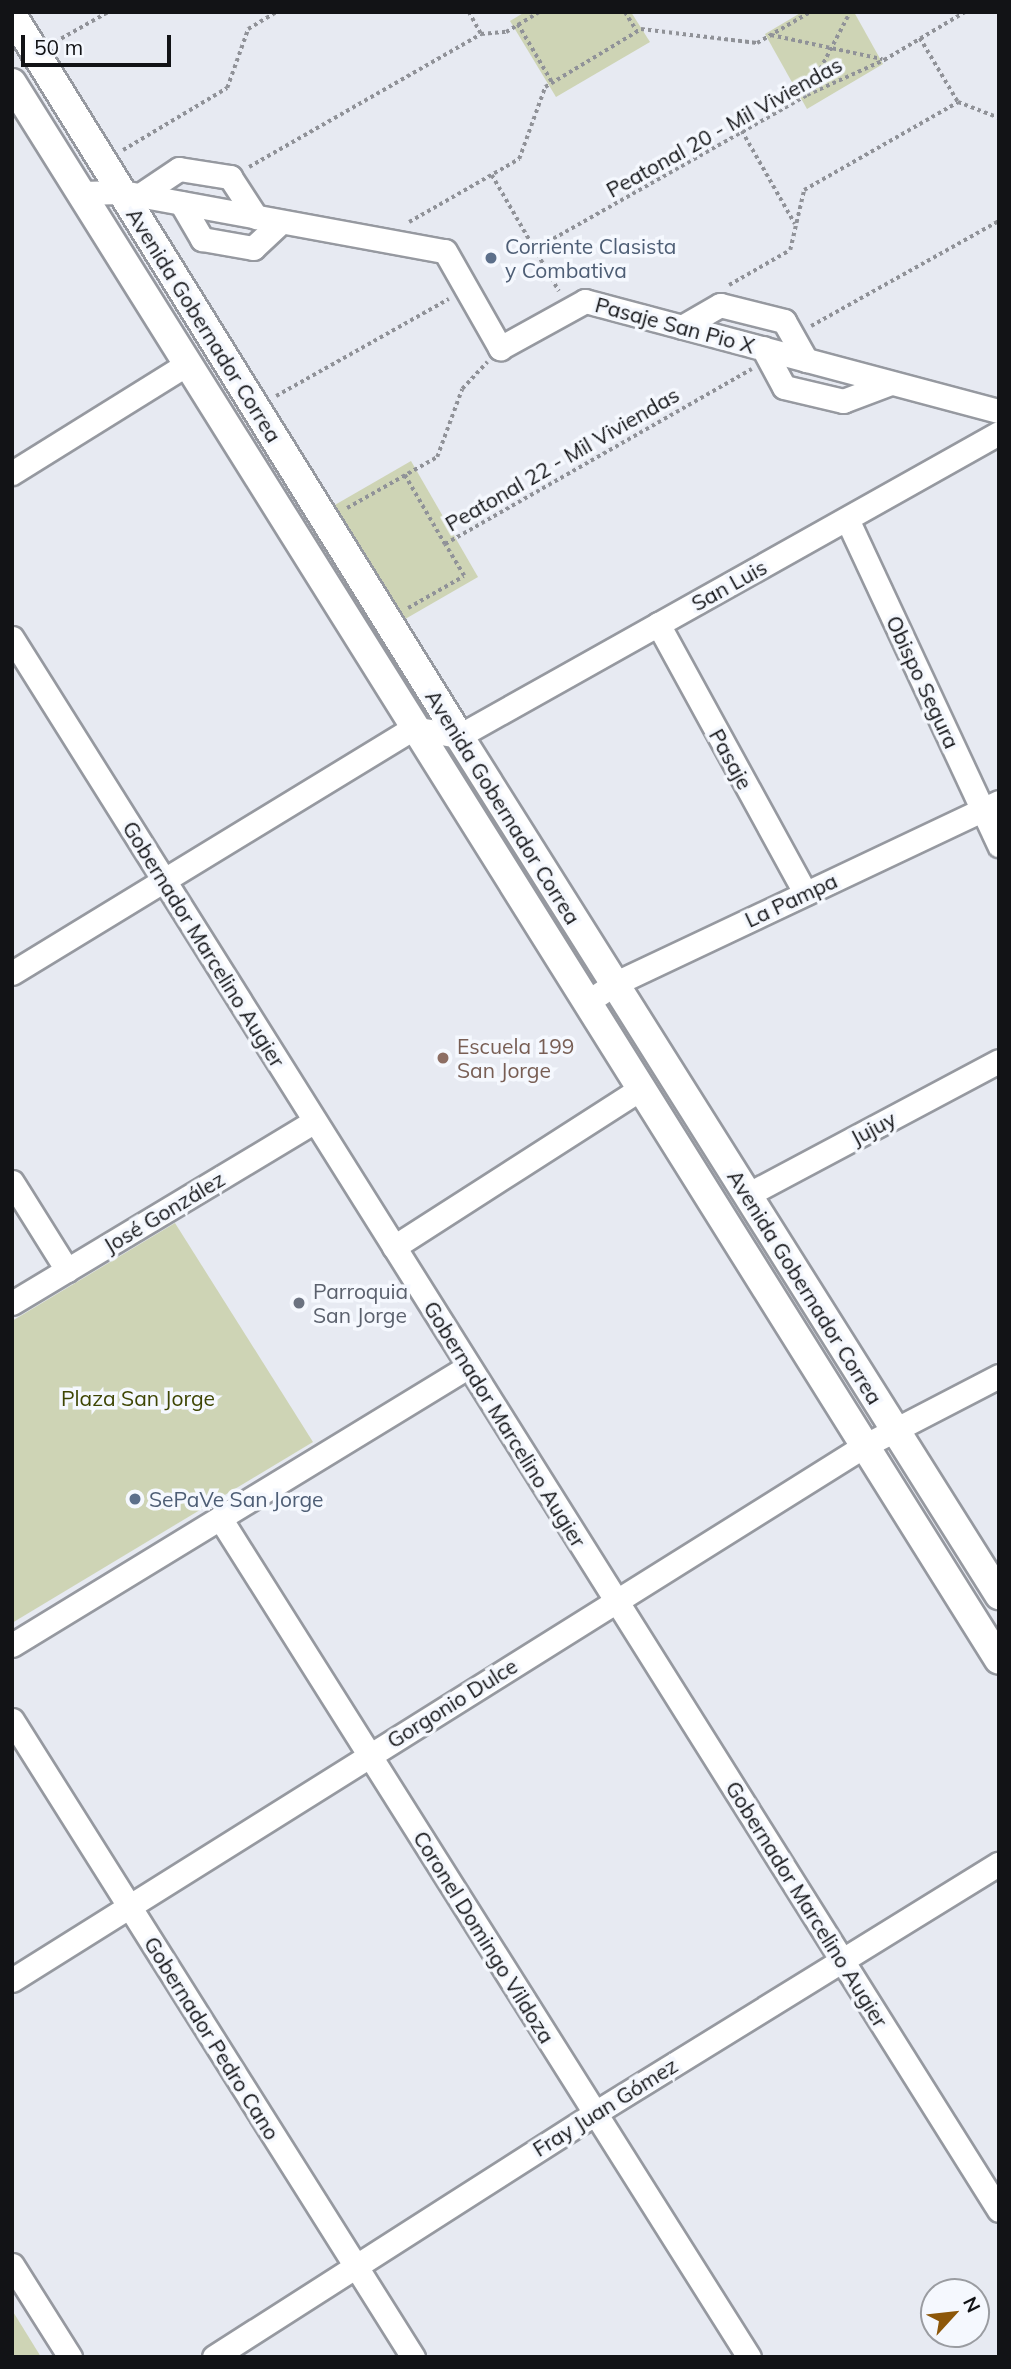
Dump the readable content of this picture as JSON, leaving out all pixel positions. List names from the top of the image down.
{
  "streets": {
    "main road": ["Avenida Gobernador Correa"],
    "street": [
      "Pasaje San Pio X",
      "San Luis",
      "Obispo Segura",
      "Pasaje",
      "La Pampa",
      "Gobernador Marcelino Augier",
      "Jujuy",
      "José González",
      "Gorgonio Dulce",
      "Coronel Domingo Vildoza",
      "Gobernador Pedro Cano",
      "Fray Juan Gómez"
    ],
    "path": ["Peatonal 20 - Mil Viviendas", "Peatonal 22 - Mil Viviendas"]
  },
  "crossings": [
    ["Avenida Gobernador Correa", "Peatonal 22 - Mil Viviendas"],
    ["Avenida Gobernador Correa", "San Luis"],
    ["Avenida Gobernador Correa", "La Pampa"],
    ["Avenida Gobernador Correa", "Jujuy"],
    ["Avenida Gobernador Correa", "Gorgonio Dulce"],
    ["Pasaje San Pio X", "Peatonal 22 - Mil Viviendas"],
    ["San Luis", "Obispo Segura"],
    ["San Luis", "Pasaje"],
    ["Obispo Segura", "La Pampa"],
    ["Pasaje", "La Pampa"],
    ["Gobernador Marcelino Augier", "José González"],
    ["Gobernador Marcelino Augier", "Gorgonio Dulce"],
    ["Gobernador Marcelino Augier", "Fray Juan Gómez"],
    ["Gorgonio Dulce", "Coronel Domingo Vildoza"],
    ["Gorgonio Dulce", "Gobernador Pedro Cano"],
    ["Coronel Domingo Vildoza", "Fray Juan Gómez"],
    ["Gobernador Pedro Cano", "Fray Juan Gómez"]
  ],
  "parks": ["Plaza San Jorge"],
  "places": [
    "Corriente Clasista y Combativa",
    "Escuela 199 San Jorge",
    "Parroquia San Jorge",
    "SePaVe San Jorge"
  ],
  "scale_bar": "50 m",
  "north": "top right"
}
